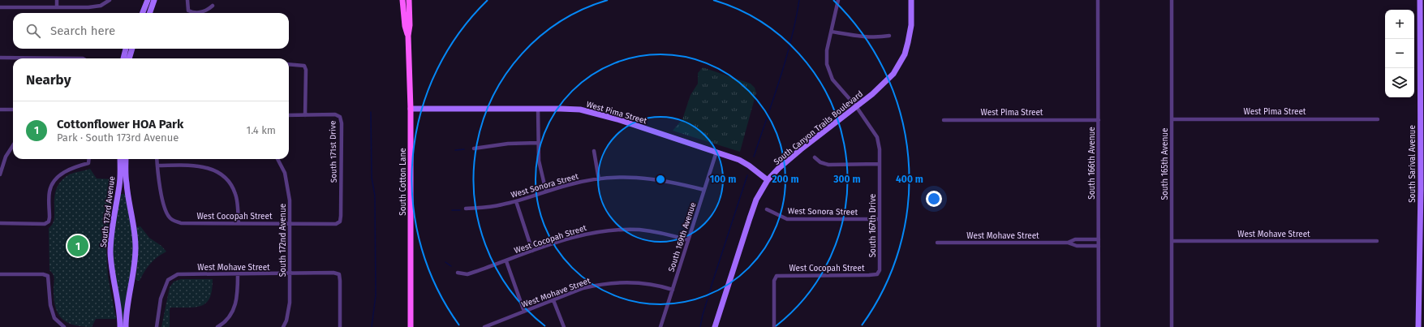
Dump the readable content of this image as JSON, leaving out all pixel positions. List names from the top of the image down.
{
  "streets": {
    "main road": ["South Cotton Lane"],
    "street": [
      "West Pima Street",
      "South Canyon Trails Boulevard",
      "South 171st Drive",
      "South 166th Avenue",
      "South 165th Avenue",
      "South Sarival Avenue",
      "West Sonora Street",
      "South 173rd Avenue",
      "West Cocopah Street",
      "South 167th Drive",
      "West Mohave Street",
      "South 169th Avenue",
      "South 172nd Avenue"
    ]
  },
  "crossings": [
    ["West Pima Street", "South Canyon Trails Boulevard"],
    ["West Pima Street", "South 166th Avenue"],
    ["West Pima Street", "South 165th Avenue"],
    ["West Pima Street", "South Cotton Lane"],
    ["West Pima Street", "South 169th Avenue"],
    ["South Canyon Trails Boulevard", "South 167th Drive"],
    ["South 171st Drive", "West Cocopah Street"],
    ["South 166th Avenue", "West Mohave Street"],
    ["South 165th Avenue", "West Mohave Street"],
    ["West Sonora Street", "South 167th Drive"],
    ["West Sonora Street", "South 169th Avenue"],
    ["West Cocopah Street", "South 167th Drive"],
    ["West Cocopah Street", "South 169th Avenue"],
    ["West Cocopah Street", "South 172nd Avenue"],
    ["West Mohave Street", "South 169th Avenue"],
    ["West Mohave Street", "South 172nd Avenue"]
  ],
  "page": {
    "map_buttons": ["+", "−"],
    "search": "Search here",
    "heading": "Nearby",
    "list": [
      {
        "mark": "1",
        "name": "Cottonflower HOA Park",
        "note": "Park · South 173rd Avenue",
        "value": "1.4 km"
      }
    ],
    "pins": "1"
  },
  "rings": [
    "100 m",
    "200 m",
    "300 m",
    "400 m"
  ]
}
